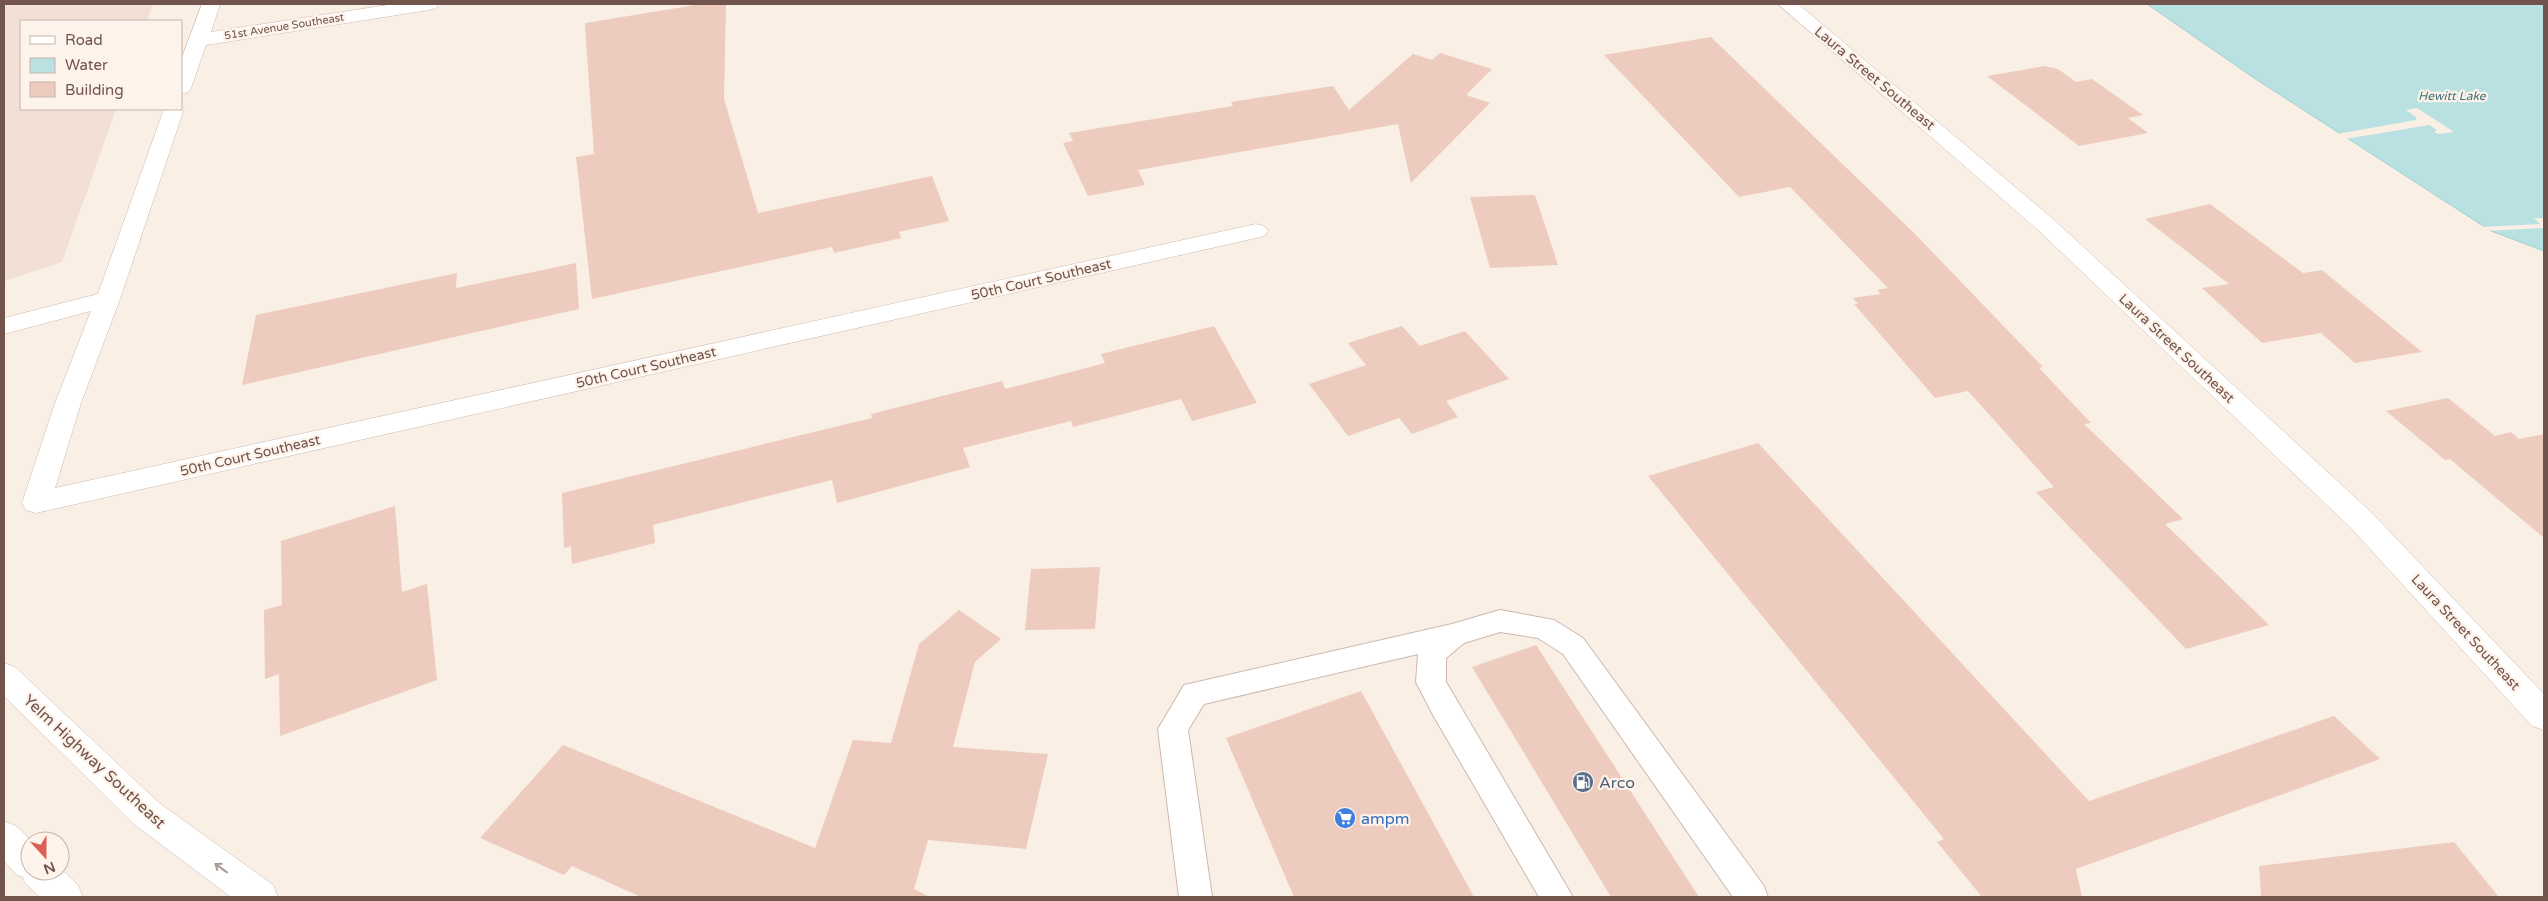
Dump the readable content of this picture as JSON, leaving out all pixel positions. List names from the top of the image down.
{
  "streets": {
    "street": [
      "51st Avenue Southeast",
      "Laura Street Southeast",
      "50th Court Southeast",
      "Yelm Highway Southeast"
    ]
  },
  "one_way": ["Yelm Highway Southeast"],
  "water": ["Hewitt Lake"],
  "places": {
    "fuel station": ["Arco"],
    "supermarket": ["ampm"]
  },
  "legend": ["Road", "Water", "Building"],
  "north": "bottom"
}
